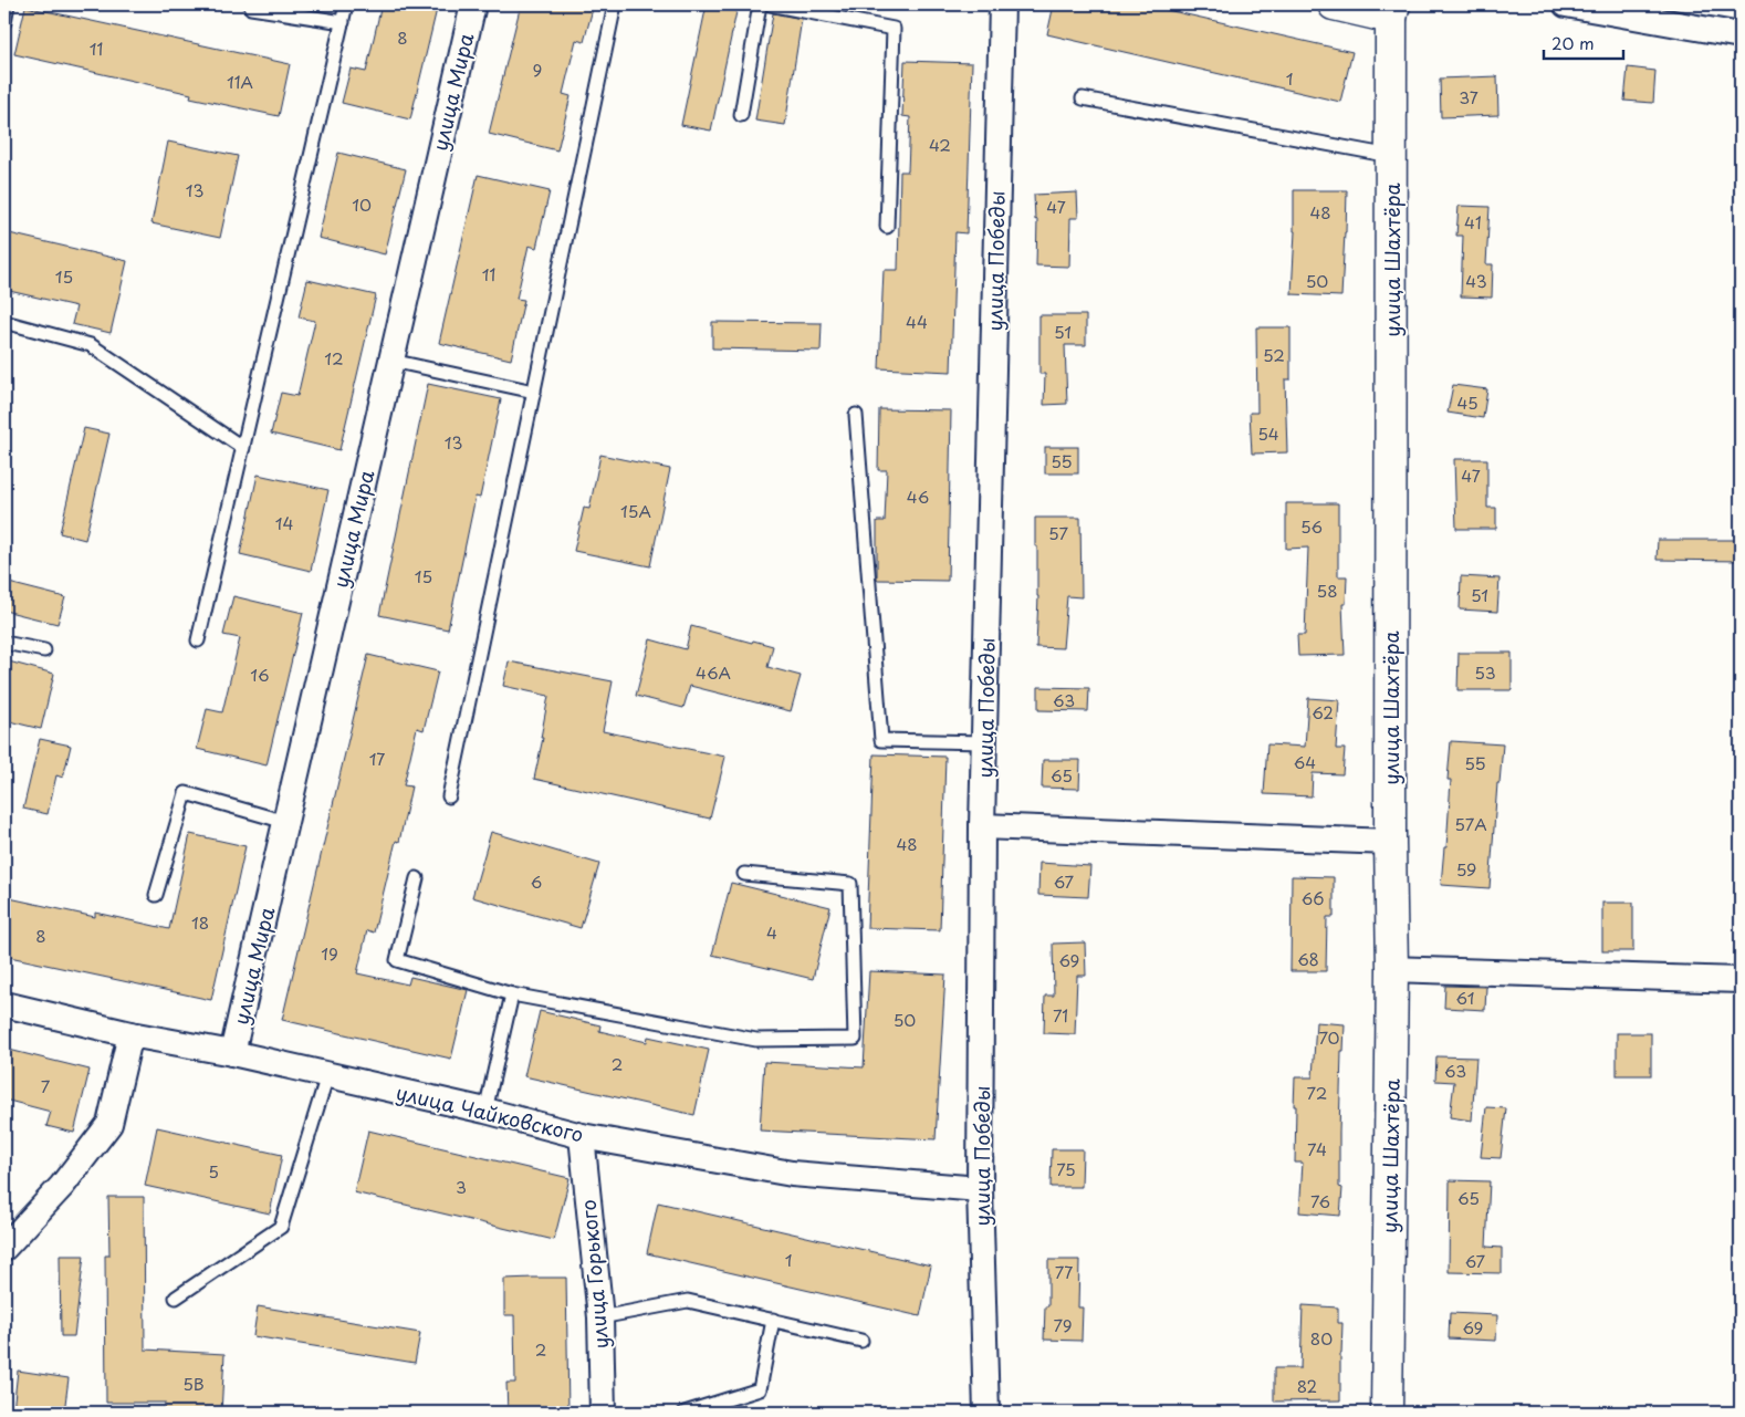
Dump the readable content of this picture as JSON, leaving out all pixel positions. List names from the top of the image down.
{
  "streets": {
    "street": [
      "улица Мира",
      "улица Шахтёра",
      "улица Победы",
      "улица Чайковского",
      "улица Горького"
    ]
  },
  "crossings": [
    ["улица Мира", "улица Чайковского"],
    ["улица Победы", "улица Чайковского"],
    ["улица Чайковского", "улица Горького"]
  ],
  "house_numbers": [
    "8",
    "11",
    "9",
    "1",
    "11А",
    "37",
    "42",
    "13",
    "10",
    "47",
    "48",
    "41",
    "11",
    "15",
    "50",
    "43",
    "44",
    "51",
    "52",
    "12",
    "45",
    "54",
    "13",
    "55",
    "47",
    "46",
    "15А",
    "14",
    "56",
    "57",
    "15",
    "58",
    "51",
    "46А",
    "53",
    "16",
    "63",
    "62",
    "17",
    "64",
    "55",
    "65",
    "57А",
    "48",
    "59",
    "6",
    "67",
    "66",
    "18",
    "4",
    "8",
    "19",
    "68",
    "69",
    "61",
    "71",
    "50",
    "70",
    "2",
    "63",
    "7",
    "72",
    "74",
    "75",
    "5",
    "3",
    "65",
    "76",
    "1",
    "67",
    "77",
    "79",
    "69",
    "80",
    "2",
    "5В",
    "82"
  ],
  "scale_bar": "20 m"
}
